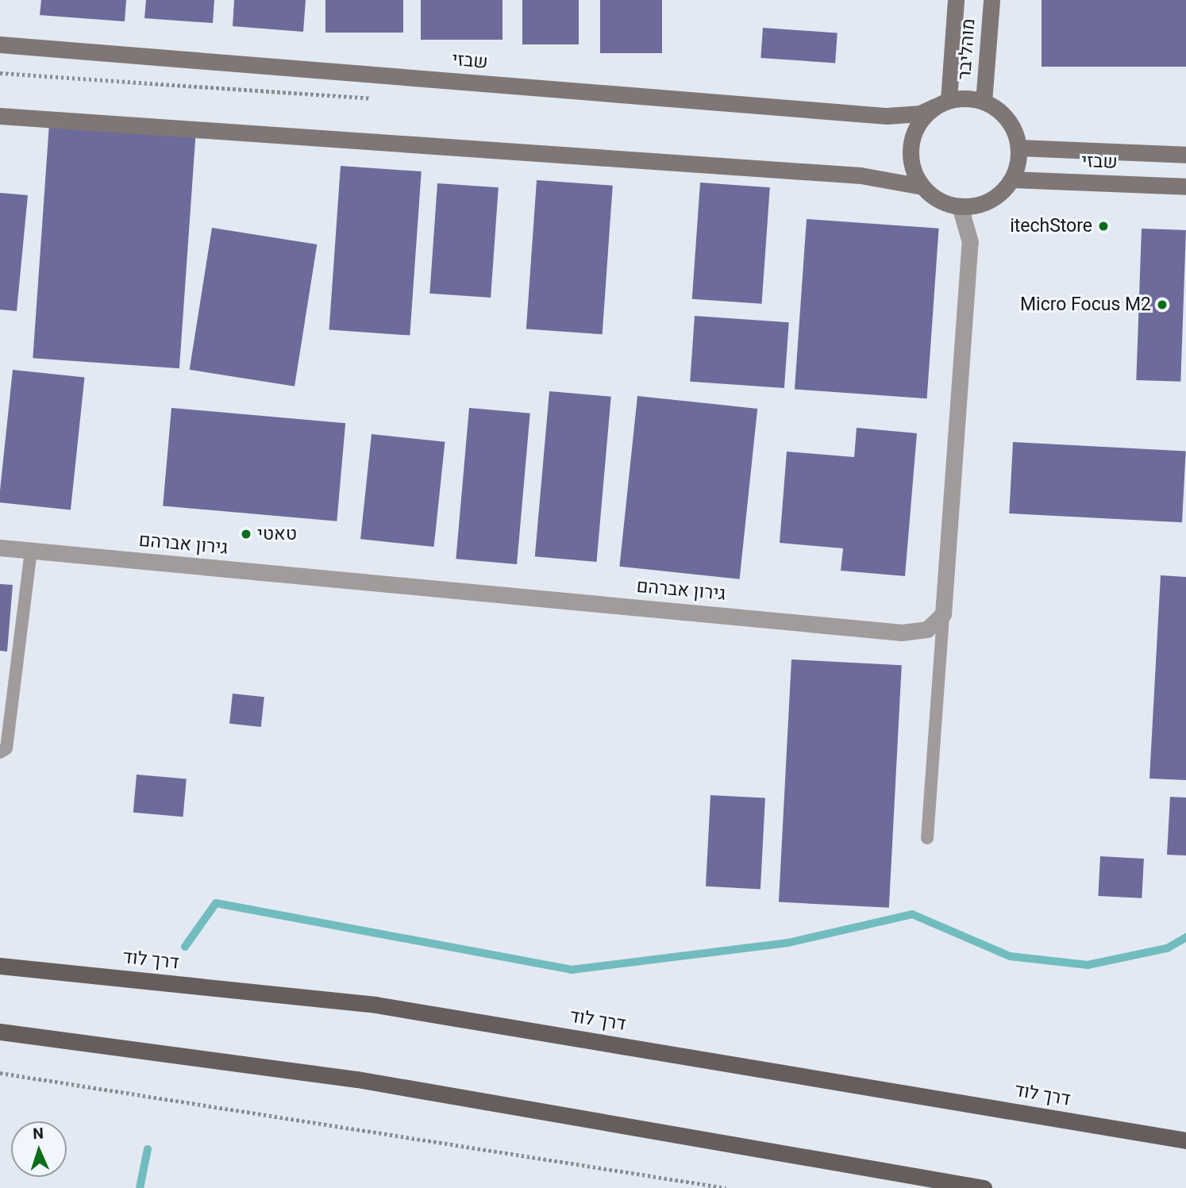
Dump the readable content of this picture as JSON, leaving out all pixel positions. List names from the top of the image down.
{
  "streets": {
    "main road": ["דרך לוד"],
    "street": ["מוהליבר", "שבזי", "גירון אברהם"]
  },
  "crossings": [
    ["מוהליבר", "שבזי"]
  ],
  "places": ["itechStore", "Micro Focus M2", "טאטי"],
  "north": "top"
}
